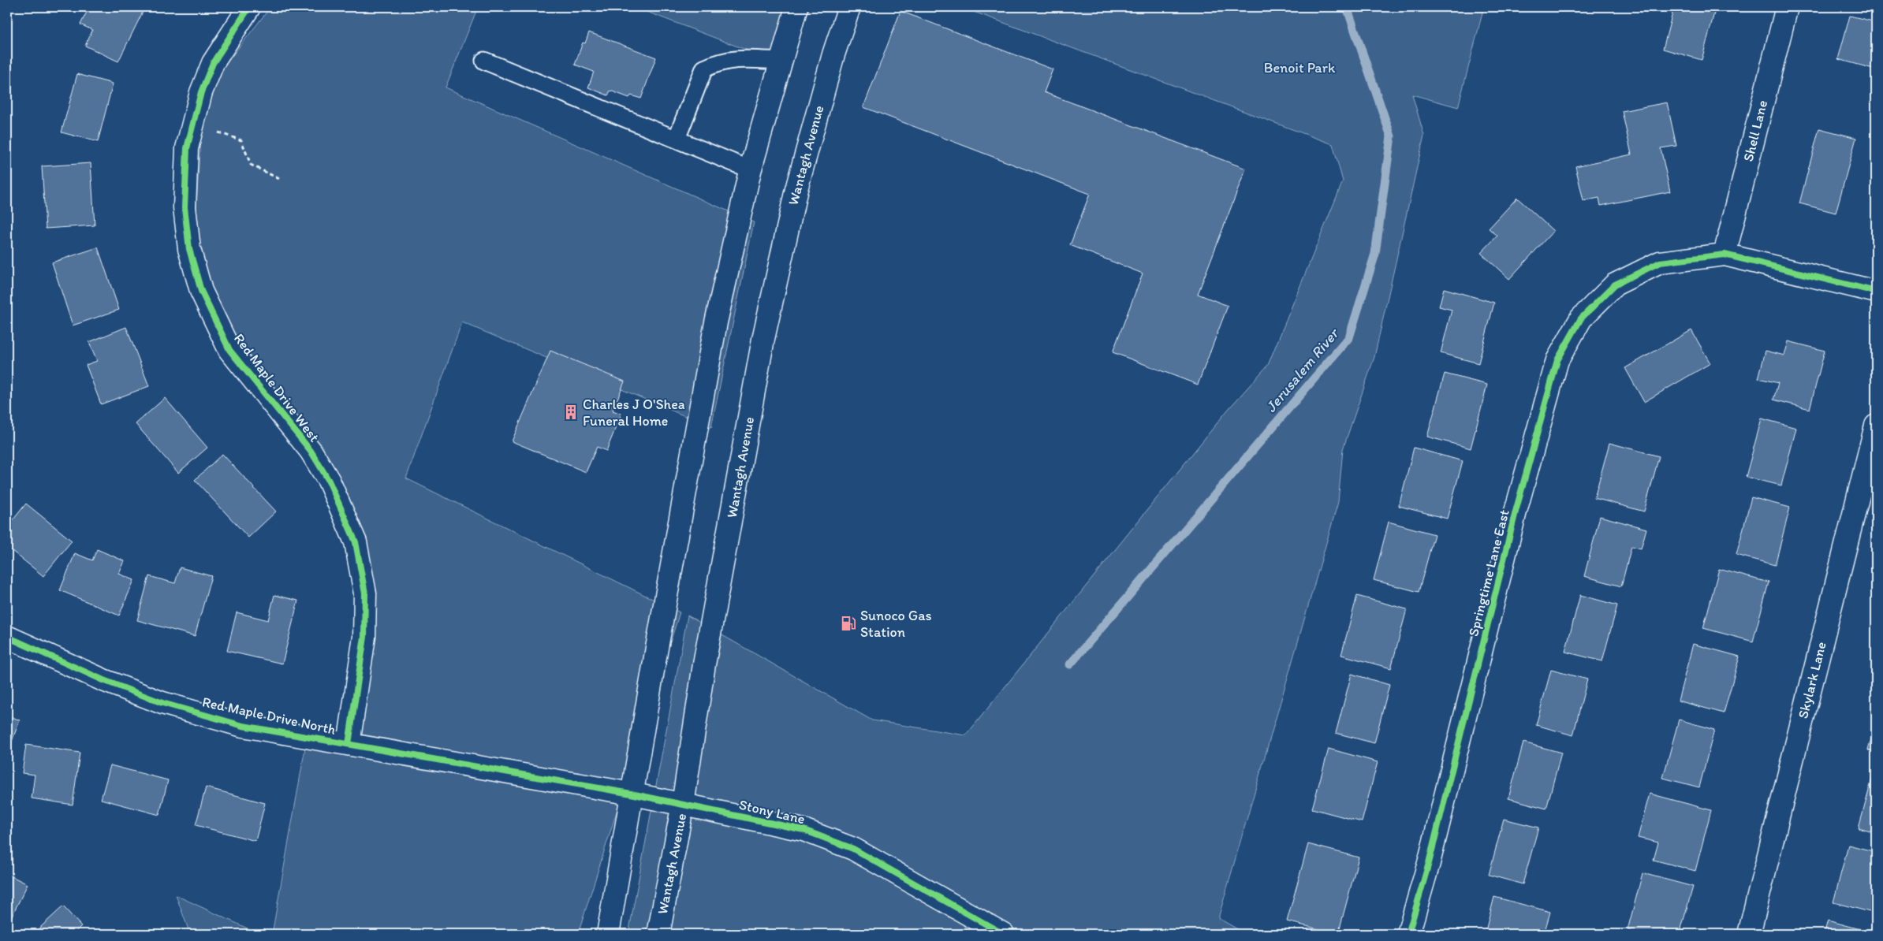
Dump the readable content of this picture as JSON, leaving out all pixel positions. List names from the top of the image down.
{
  "streets": {
    "street": [
      "Shell Lane",
      "Wantagh Avenue",
      "Red Maple Drive West",
      "Springtime Lane East",
      "Skylark Lane",
      "Red Maple Drive North",
      "Stony Lane"
    ]
  },
  "crossings": [
    ["Shell Lane", "Springtime Lane East"],
    ["Wantagh Avenue", "Stony Lane"],
    ["Red Maple Drive West", "Red Maple Drive North"],
    ["Red Maple Drive North", "Stony Lane"]
  ],
  "water": ["Jerusalem River"],
  "parks": ["Benoit Park"],
  "places": {
    "building": ["Charles J O'Shea Funeral Home"],
    "fuel station": ["Sunoco Gas Station"]
  }
}
